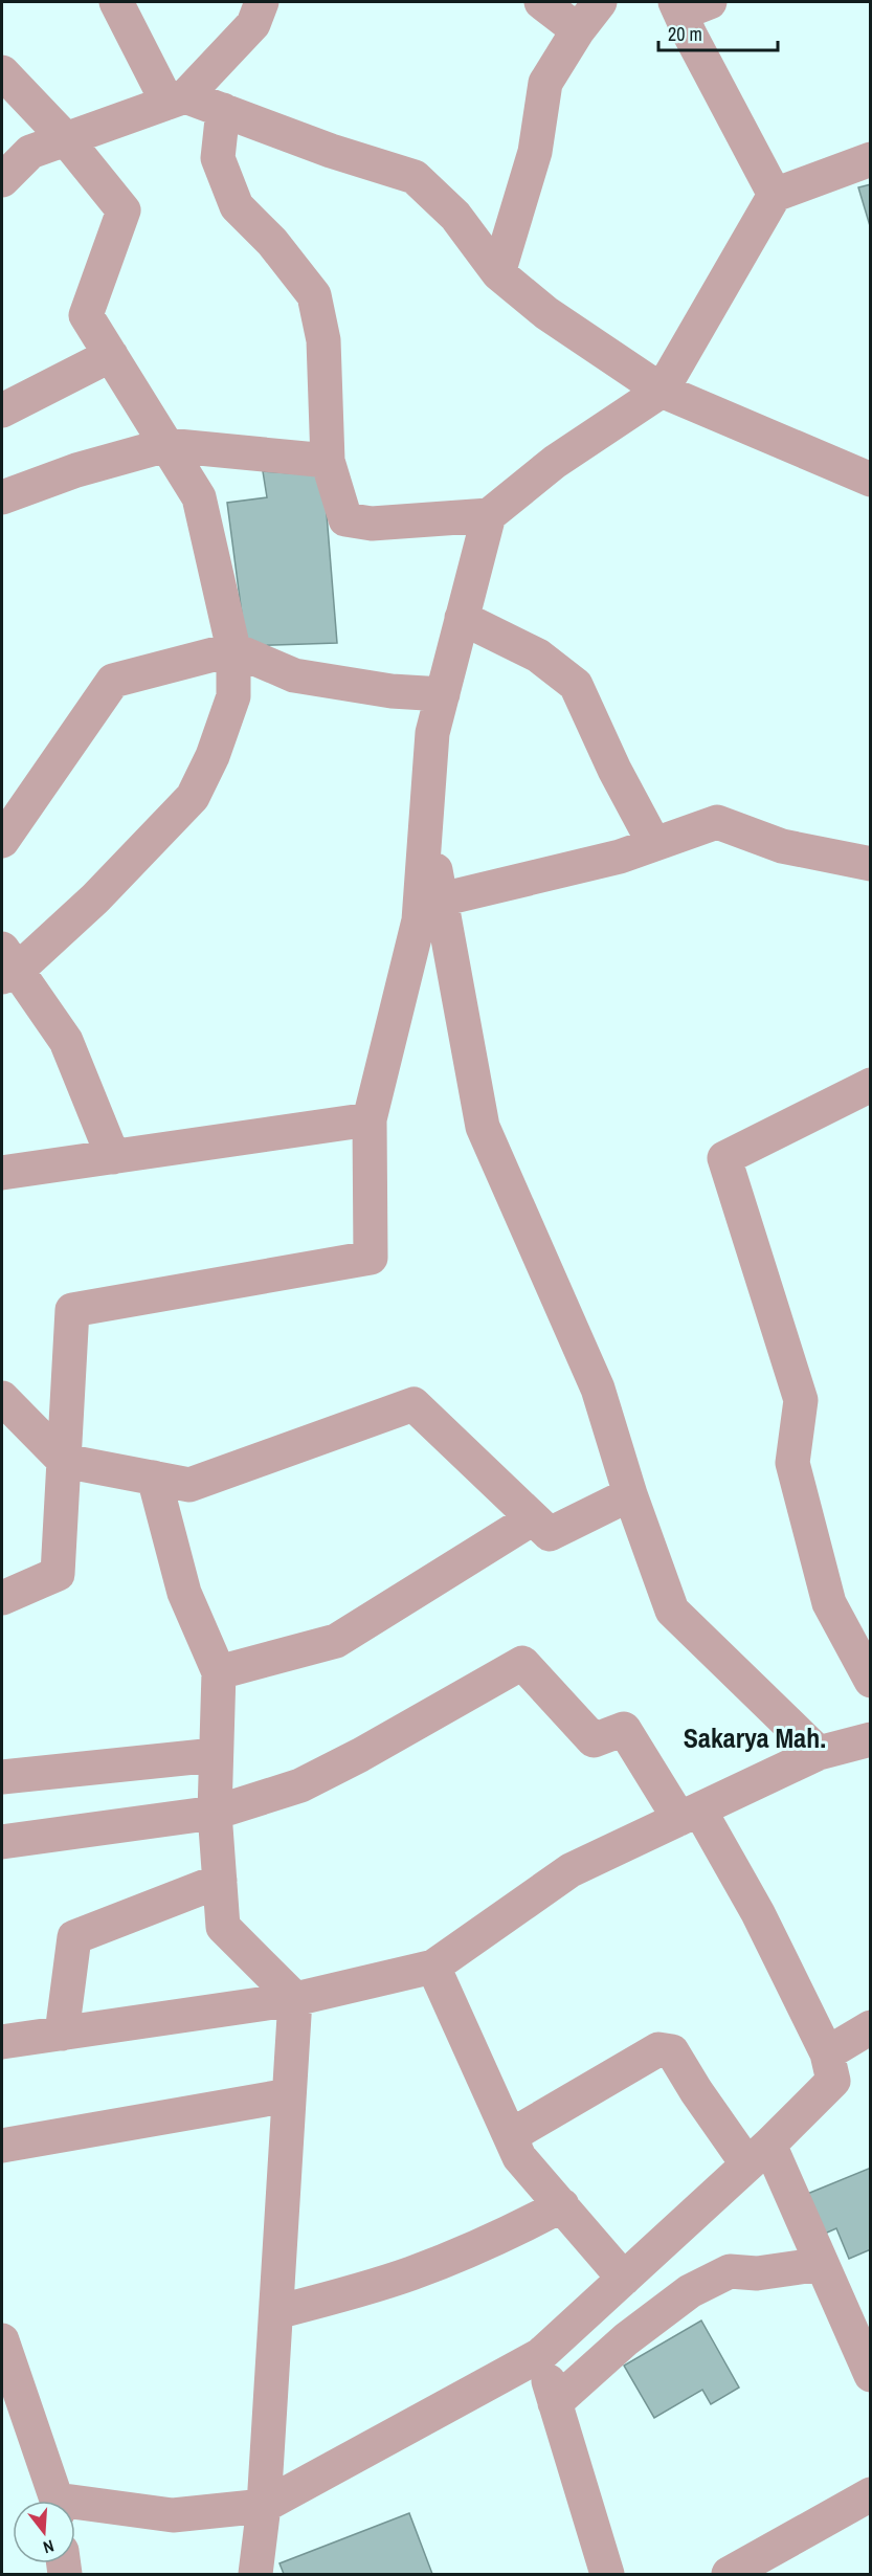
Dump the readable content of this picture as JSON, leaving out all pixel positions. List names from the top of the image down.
{
  "districts": ["Sakarya Mah."],
  "scale_bar": "20 m",
  "north": "bottom"
}
